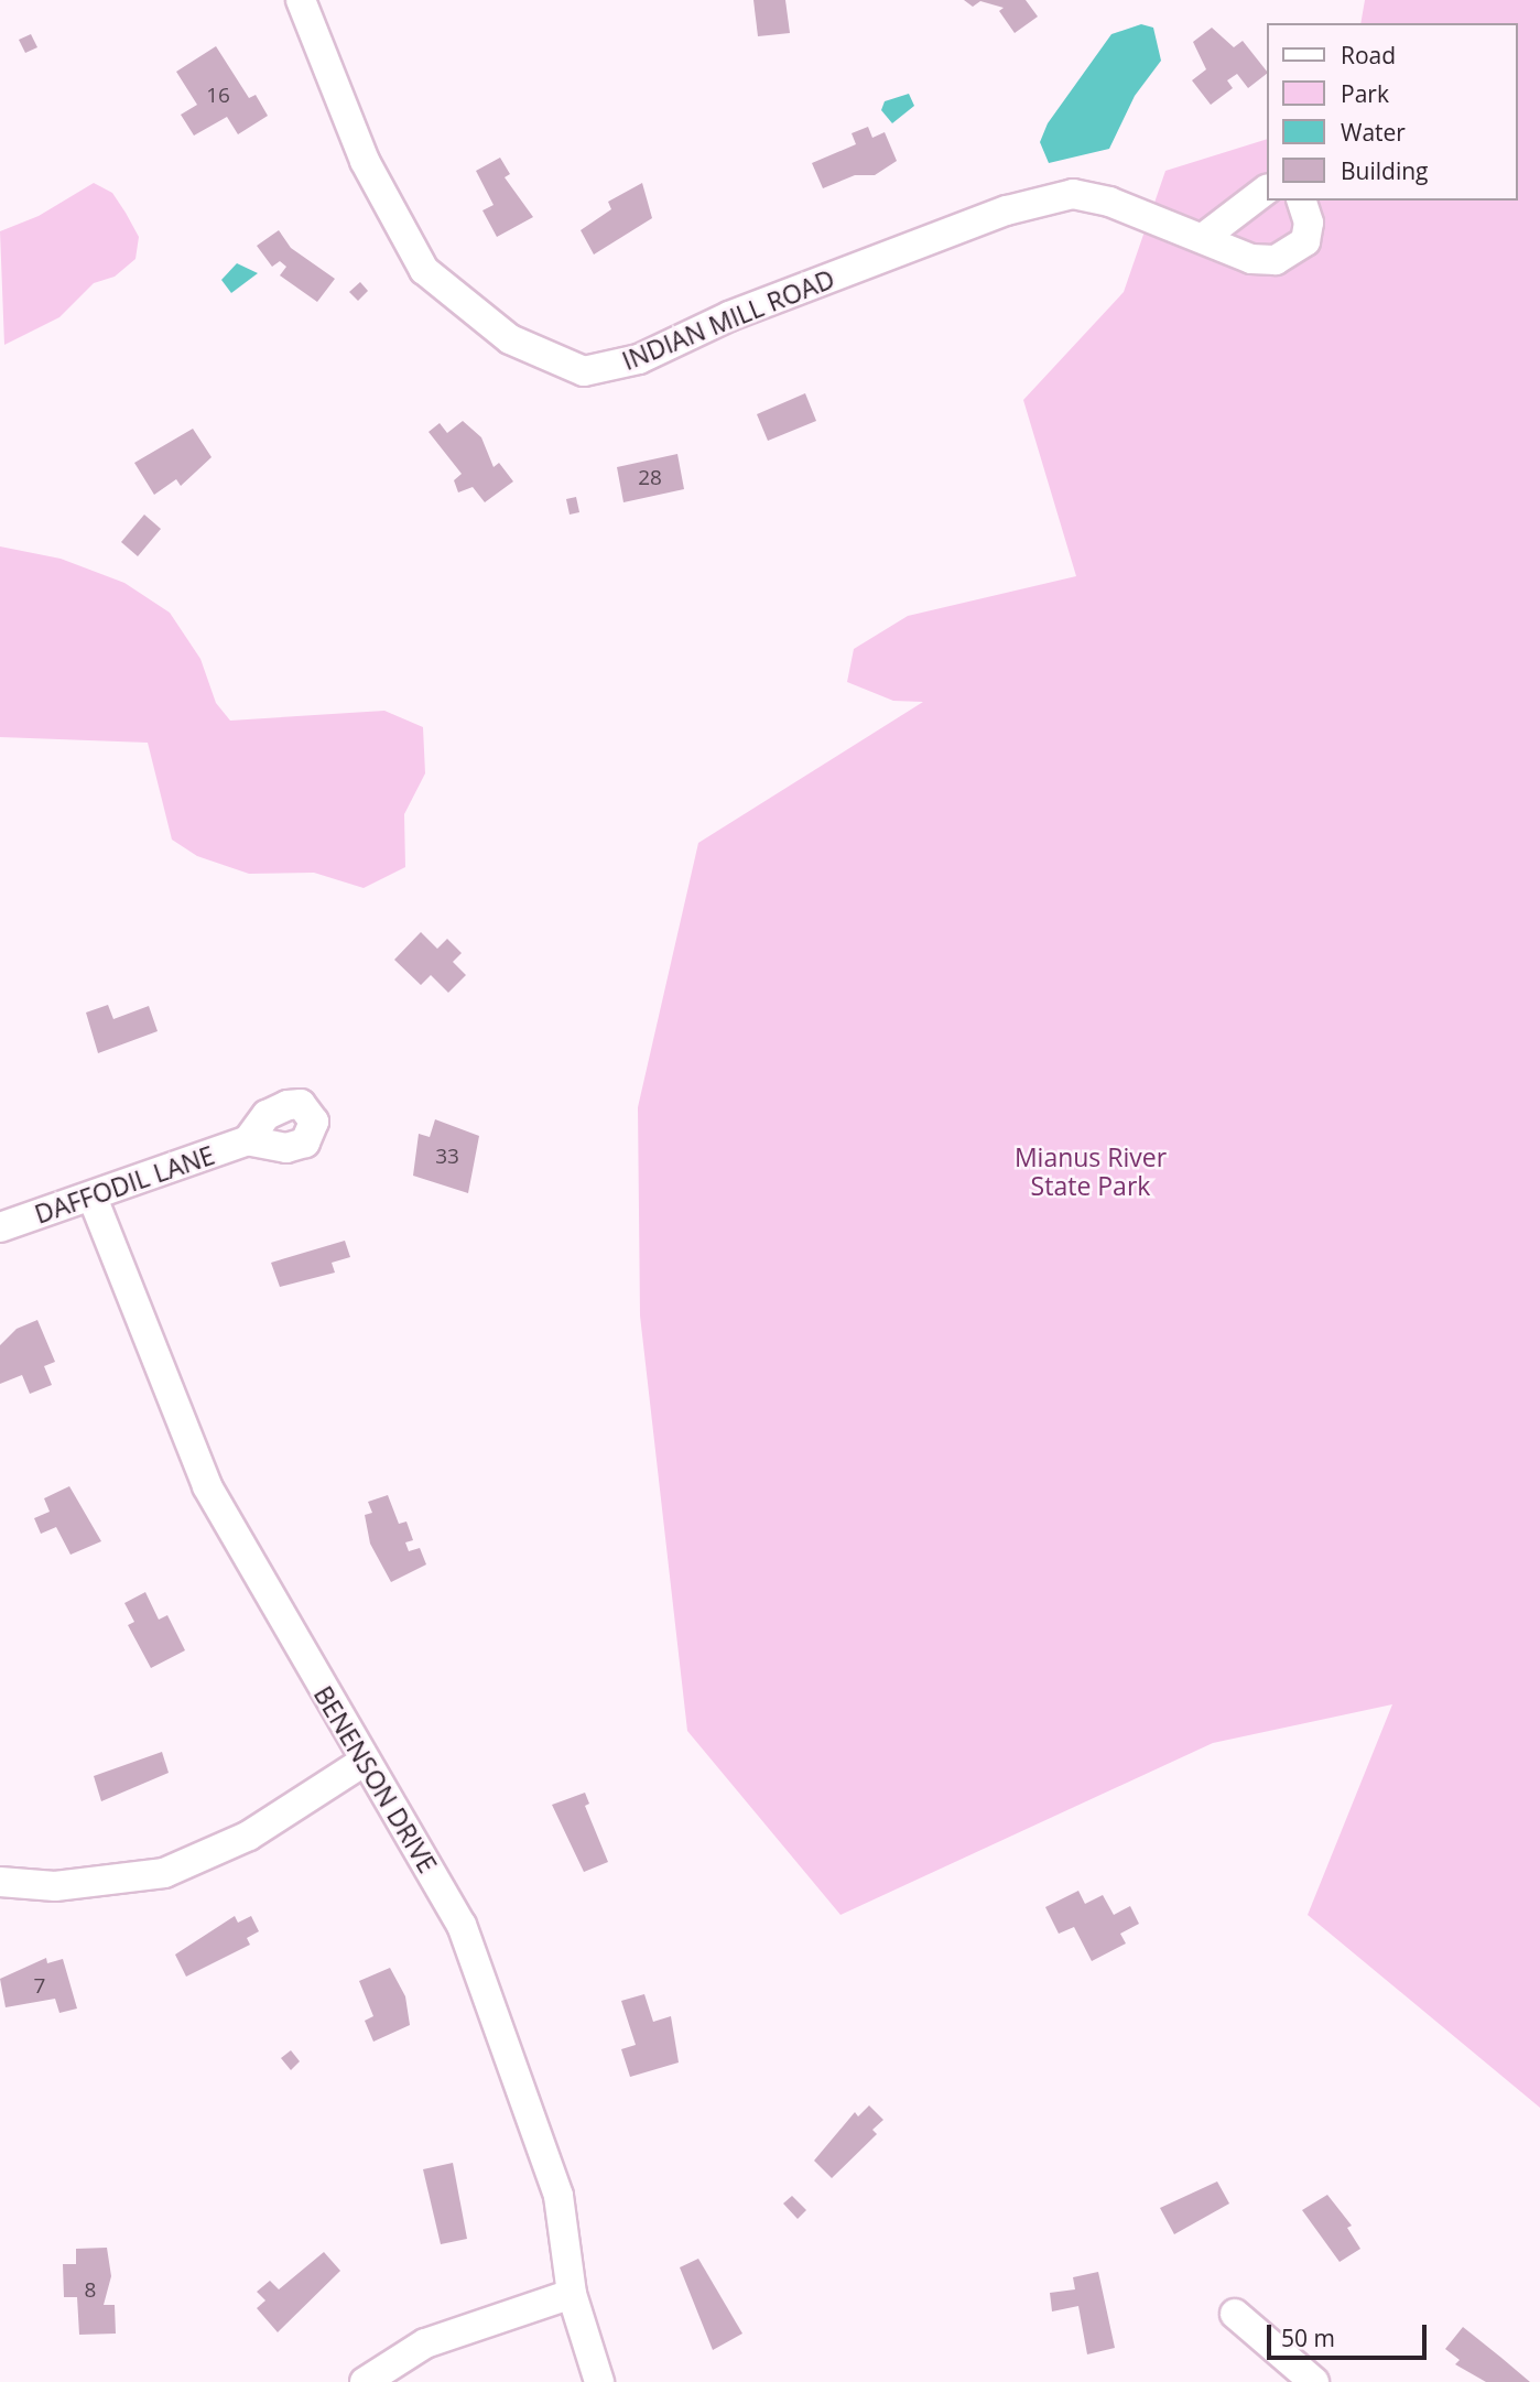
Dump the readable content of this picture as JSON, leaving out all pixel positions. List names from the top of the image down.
{
  "streets": {
    "street": ["INDIAN MILL ROAD", "DAFFODIL LANE", "BENENSON DRIVE"]
  },
  "crossings": [
    ["DAFFODIL LANE", "BENENSON DRIVE"]
  ],
  "parks": ["Mianus River State Park"],
  "house_numbers": [
    "16",
    "28",
    "33",
    "7",
    "8"
  ],
  "legend": [
    "Road",
    "Park",
    "Water",
    "Building"
  ],
  "scale_bar": "50 m"
}
